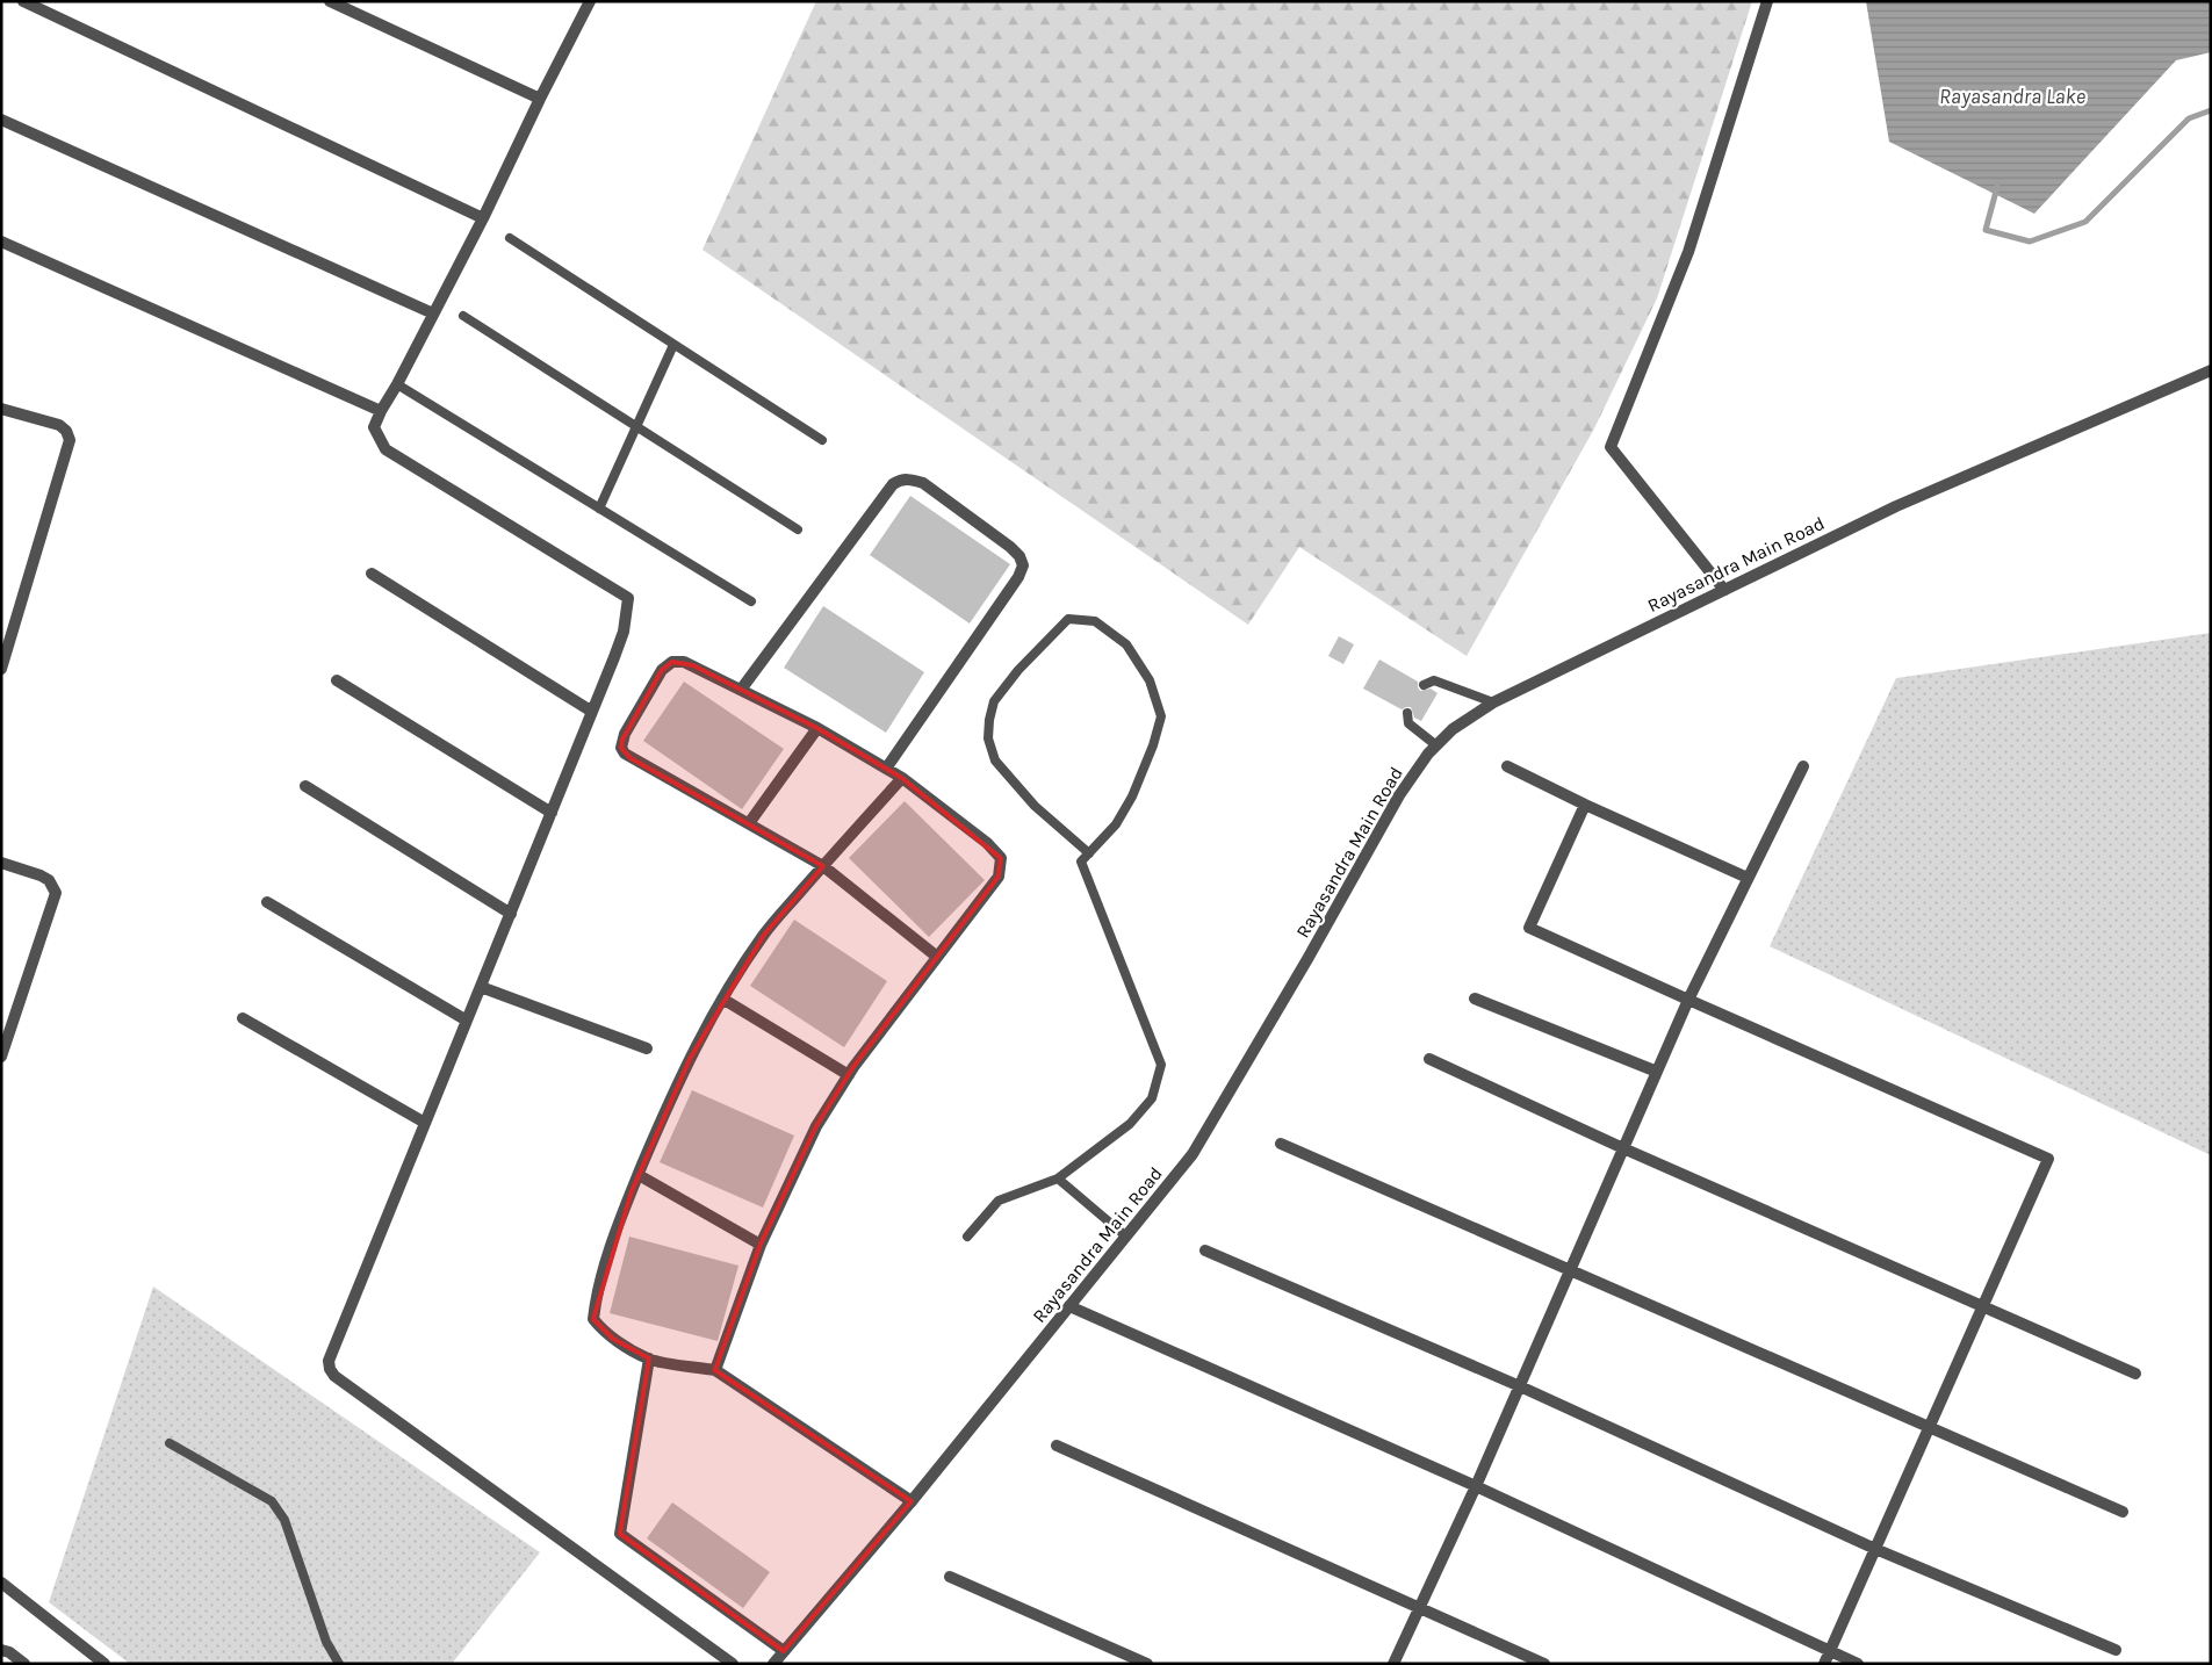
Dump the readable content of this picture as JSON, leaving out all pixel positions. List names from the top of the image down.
{
  "streets": {
    "street": ["Rayasandra Main Road"]
  },
  "water": ["Rayasandra Lake"]
}
